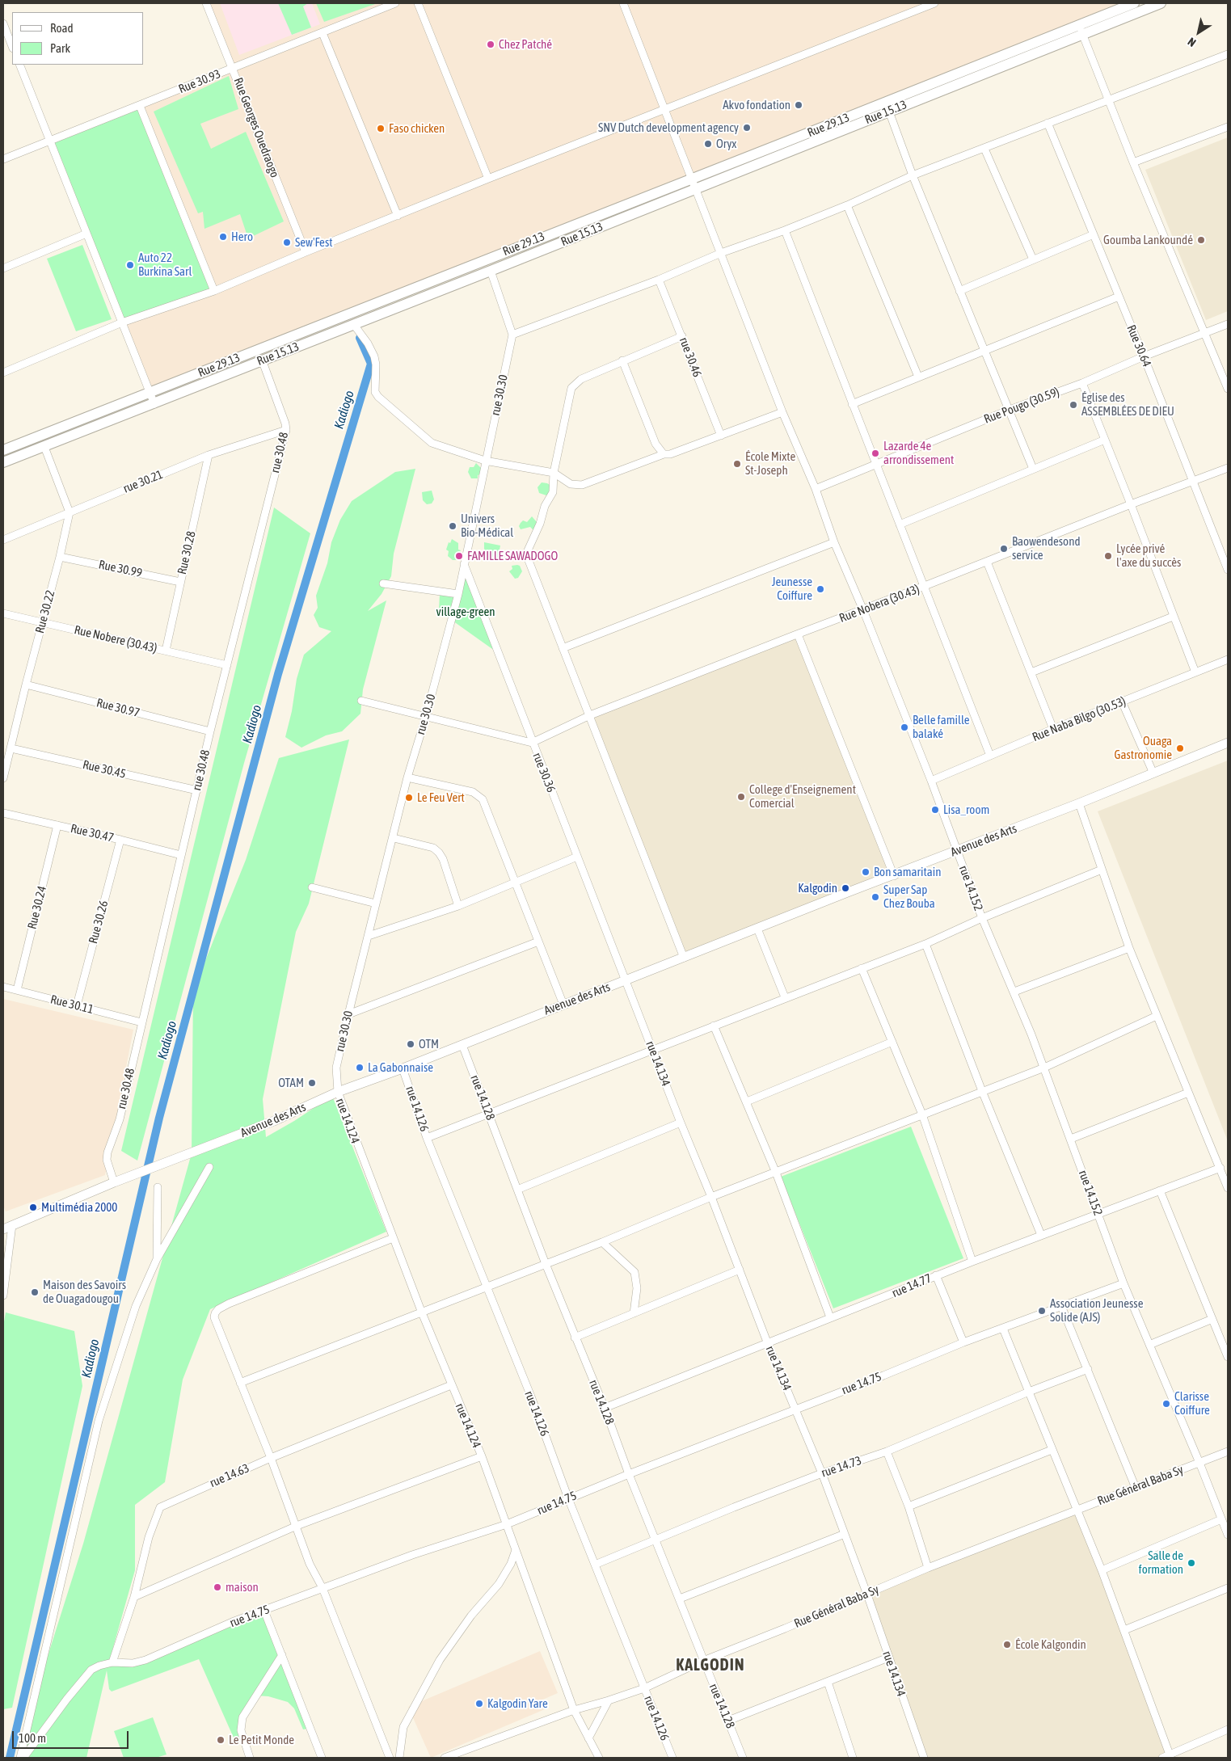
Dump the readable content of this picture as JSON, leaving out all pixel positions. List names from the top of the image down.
{
  "streets": {
    "main road": ["Rue 15.13", "Rue 29.13"],
    "street": [
      "Rue 30.93",
      "Rue Georges Ouedraogo",
      "Rue 30.64",
      "rue 30.46",
      "rue 30.30",
      "Rue Pougo (30.59)",
      "rue 30.48",
      "rue 30.21",
      "Rue 30.28",
      "Rue 30.99",
      "Rue Nobera (30.43)",
      "Rue 30.22",
      "Rue Nobere (30.43)",
      "Rue 30.97",
      "Rue Naba Bilgo (30.53)",
      "Rue 30.45",
      "rue 30.36",
      "Rue 30.47",
      "Avenue des Arts",
      "rue 14.152",
      "Rue 30.24",
      "Rue 30.26",
      "Rue 30.11",
      "rue 14.134",
      "rue 14.128",
      "rue 14.126",
      "rue 14.124",
      "rue 14.77",
      "rue 14.75",
      "rue 14.73",
      "rue 14.63",
      "Rue Général Baba Sy"
    ]
  },
  "crossings": [
    ["Rue 30.93", "Rue Georges Ouedraogo"],
    ["Rue 15.13", "Rue 29.13"],
    ["Rue 15.13", "rue 30.48"],
    ["Rue 15.13", "rue 14.152"],
    ["Rue 29.13", "rue 14.152"],
    ["Rue 30.64", "Rue Pougo (30.59)"],
    ["Rue 30.64", "Rue Nobera (30.43)"],
    ["rue 30.30", "rue 30.36"],
    ["rue 30.30", "Avenue des Arts"],
    ["rue 30.30", "rue 14.124"],
    ["Rue Pougo (30.59)", "rue 14.152"],
    ["rue 30.48", "rue 30.21"],
    ["rue 30.48", "Rue Nobere (30.43)"],
    ["rue 30.48", "Rue 30.97"],
    ["rue 30.48", "Rue 30.45"],
    ["rue 30.48", "Rue 30.47"],
    ["rue 30.48", "Avenue des Arts"],
    ["rue 30.48", "Rue 30.11"],
    ["rue 30.21", "Rue 30.28"],
    ["rue 30.21", "Rue 30.22"],
    ["Rue 30.28", "Rue 30.99"],
    ["Rue 30.28", "Rue Nobere (30.43)"],
    ["Rue 30.99", "Rue 30.22"],
    ["Rue Nobera (30.43)", "rue 30.36"],
    ["Rue Nobera (30.43)", "rue 14.152"],
    ["Rue 30.22", "Rue Nobere (30.43)"],
    ["Rue 30.22", "Rue 30.97"],
    ["Rue 30.22", "Rue 30.45"],
    ["Rue Naba Bilgo (30.53)", "rue 14.152"],
    ["rue 30.36", "Avenue des Arts"],
    ["rue 30.36", "rue 14.134"],
    ["Rue 30.47", "Rue 30.24"],
    ["Rue 30.47", "Rue 30.26"],
    ["Avenue des Arts", "rue 14.152"],
    ["Avenue des Arts", "rue 14.134"],
    ["Avenue des Arts", "rue 14.128"],
    ["Avenue des Arts", "rue 14.126"],
    ["Avenue des Arts", "rue 14.124"],
    ["rue 14.152", "rue 14.77"],
    ["rue 14.152", "rue 14.75"],
    ["rue 14.152", "Rue Général Baba Sy"],
    ["Rue 30.24", "Rue 30.11"],
    ["Rue 30.26", "Rue 30.11"],
    ["rue 14.134", "rue 14.77"],
    ["rue 14.134", "rue 14.75"],
    ["rue 14.134", "rue 14.73"],
    ["rue 14.134", "Rue Général Baba Sy"],
    ["rue 14.128", "rue 14.77"],
    ["rue 14.128", "rue 14.75"],
    ["rue 14.128", "rue 14.73"],
    ["rue 14.128", "Rue Général Baba Sy"],
    ["rue 14.126", "rue 14.75"],
    ["rue 14.126", "rue 14.73"],
    ["rue 14.126", "Rue Général Baba Sy"],
    ["rue 14.124", "rue 14.75"],
    ["rue 14.124", "rue 14.63"],
    ["rue 14.124", "Rue Général Baba Sy"],
    ["rue 14.75", "rue 14.63"]
  ],
  "districts": ["KALGODIN"],
  "water": ["Kadiogo"],
  "parks": ["village-green"],
  "places": [
    "Chez Patché",
    "Akvo fondation",
    "SNV Dutch development agency",
    "Faso chicken",
    "Oryx",
    "Hero",
    "Goumba Lankoundé",
    "Sew'Fest",
    "Auto 22 Burkina Sarl",
    "Église des ASSEMBLÉES DE DIEU",
    "Lazarde 4e arrondissement",
    "École Mixte St-Joseph",
    "Univers Bio-Médical",
    "Baowendesond service",
    "FAMILLE SAWADOGO",
    "Lycée privé l'axe du succès",
    "Jeunesse Coiffure",
    "Belle famille balaké",
    "Ouaga Gastronomie",
    "College d'Enseignement Comercial",
    "Le Feu Vert",
    "Lisa_room",
    "Bon samaritain",
    "Kalgodin",
    "Super Sap Chez Bouba",
    "OTM",
    "La Gabonnaise",
    "OTAM",
    "Multimédia 2000",
    "Maison des Savoirs de Ouagadougou",
    "Association Jeunesse Solide (AJS)",
    "Clarisse Coiffure",
    "Salle de formation",
    "maison",
    "École Kalgondin",
    "Kalgodin Yare",
    "Le Petit Monde"
  ],
  "legend": ["Road", "Park"],
  "scale_bar": "100 m",
  "north": "bottom left"
}
